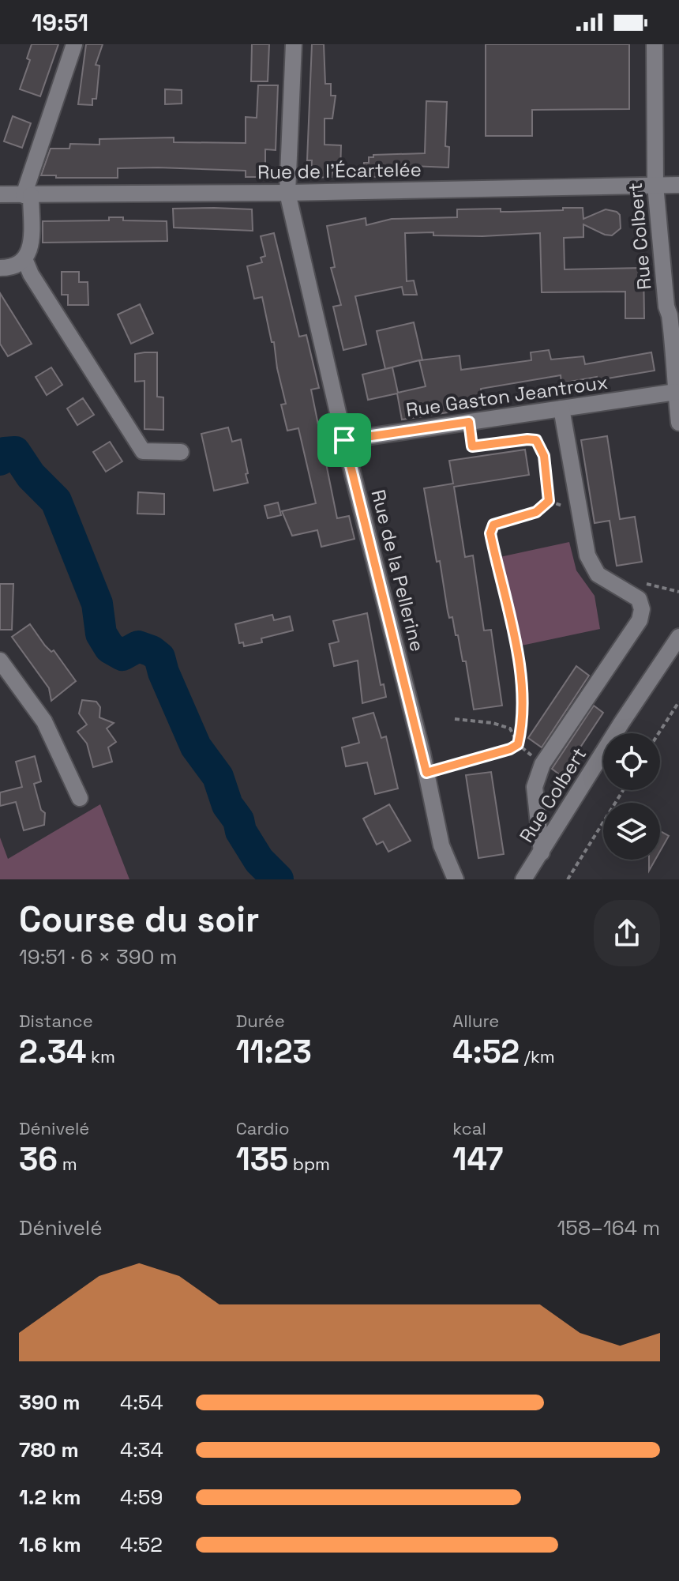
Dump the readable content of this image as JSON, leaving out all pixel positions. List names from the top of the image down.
{
  "streets": {
    "street": [
      "Rue de l'Écartelée",
      "Rue Colbert",
      "Rue Gaston Jeantroux",
      "Rue de la Pellerine"
    ]
  },
  "crossings": [
    ["Rue de l'Écartelée", "Rue Colbert"],
    ["Rue de l'Écartelée", "Rue de la Pellerine"],
    ["Rue Colbert", "Rue Gaston Jeantroux"],
    ["Rue Gaston Jeantroux", "Rue de la Pellerine"]
  ],
  "page": {
    "status": "19:51",
    "heading": ["Course du soir", "19:51 · 6 × 390 m"],
    "stats": [
      ["Distance", "2.34 km"],
      ["Durée", "11:23"],
      ["Allure", "4:52 /km"],
      ["Dénivelé", "36 m"],
      ["Cardio", "135 bpm"],
      ["kcal", "147"]
    ],
    "chart": ["Dénivelé", "158–164 m"],
    "list": [
      {
        "name": "390 m",
        "note": "4:54"
      },
      {
        "name": "780 m",
        "note": "4:34"
      },
      {
        "name": "1.2 km",
        "note": "4:59"
      },
      {
        "name": "1.6 km",
        "note": "4:52"
      }
    ]
  }
}
